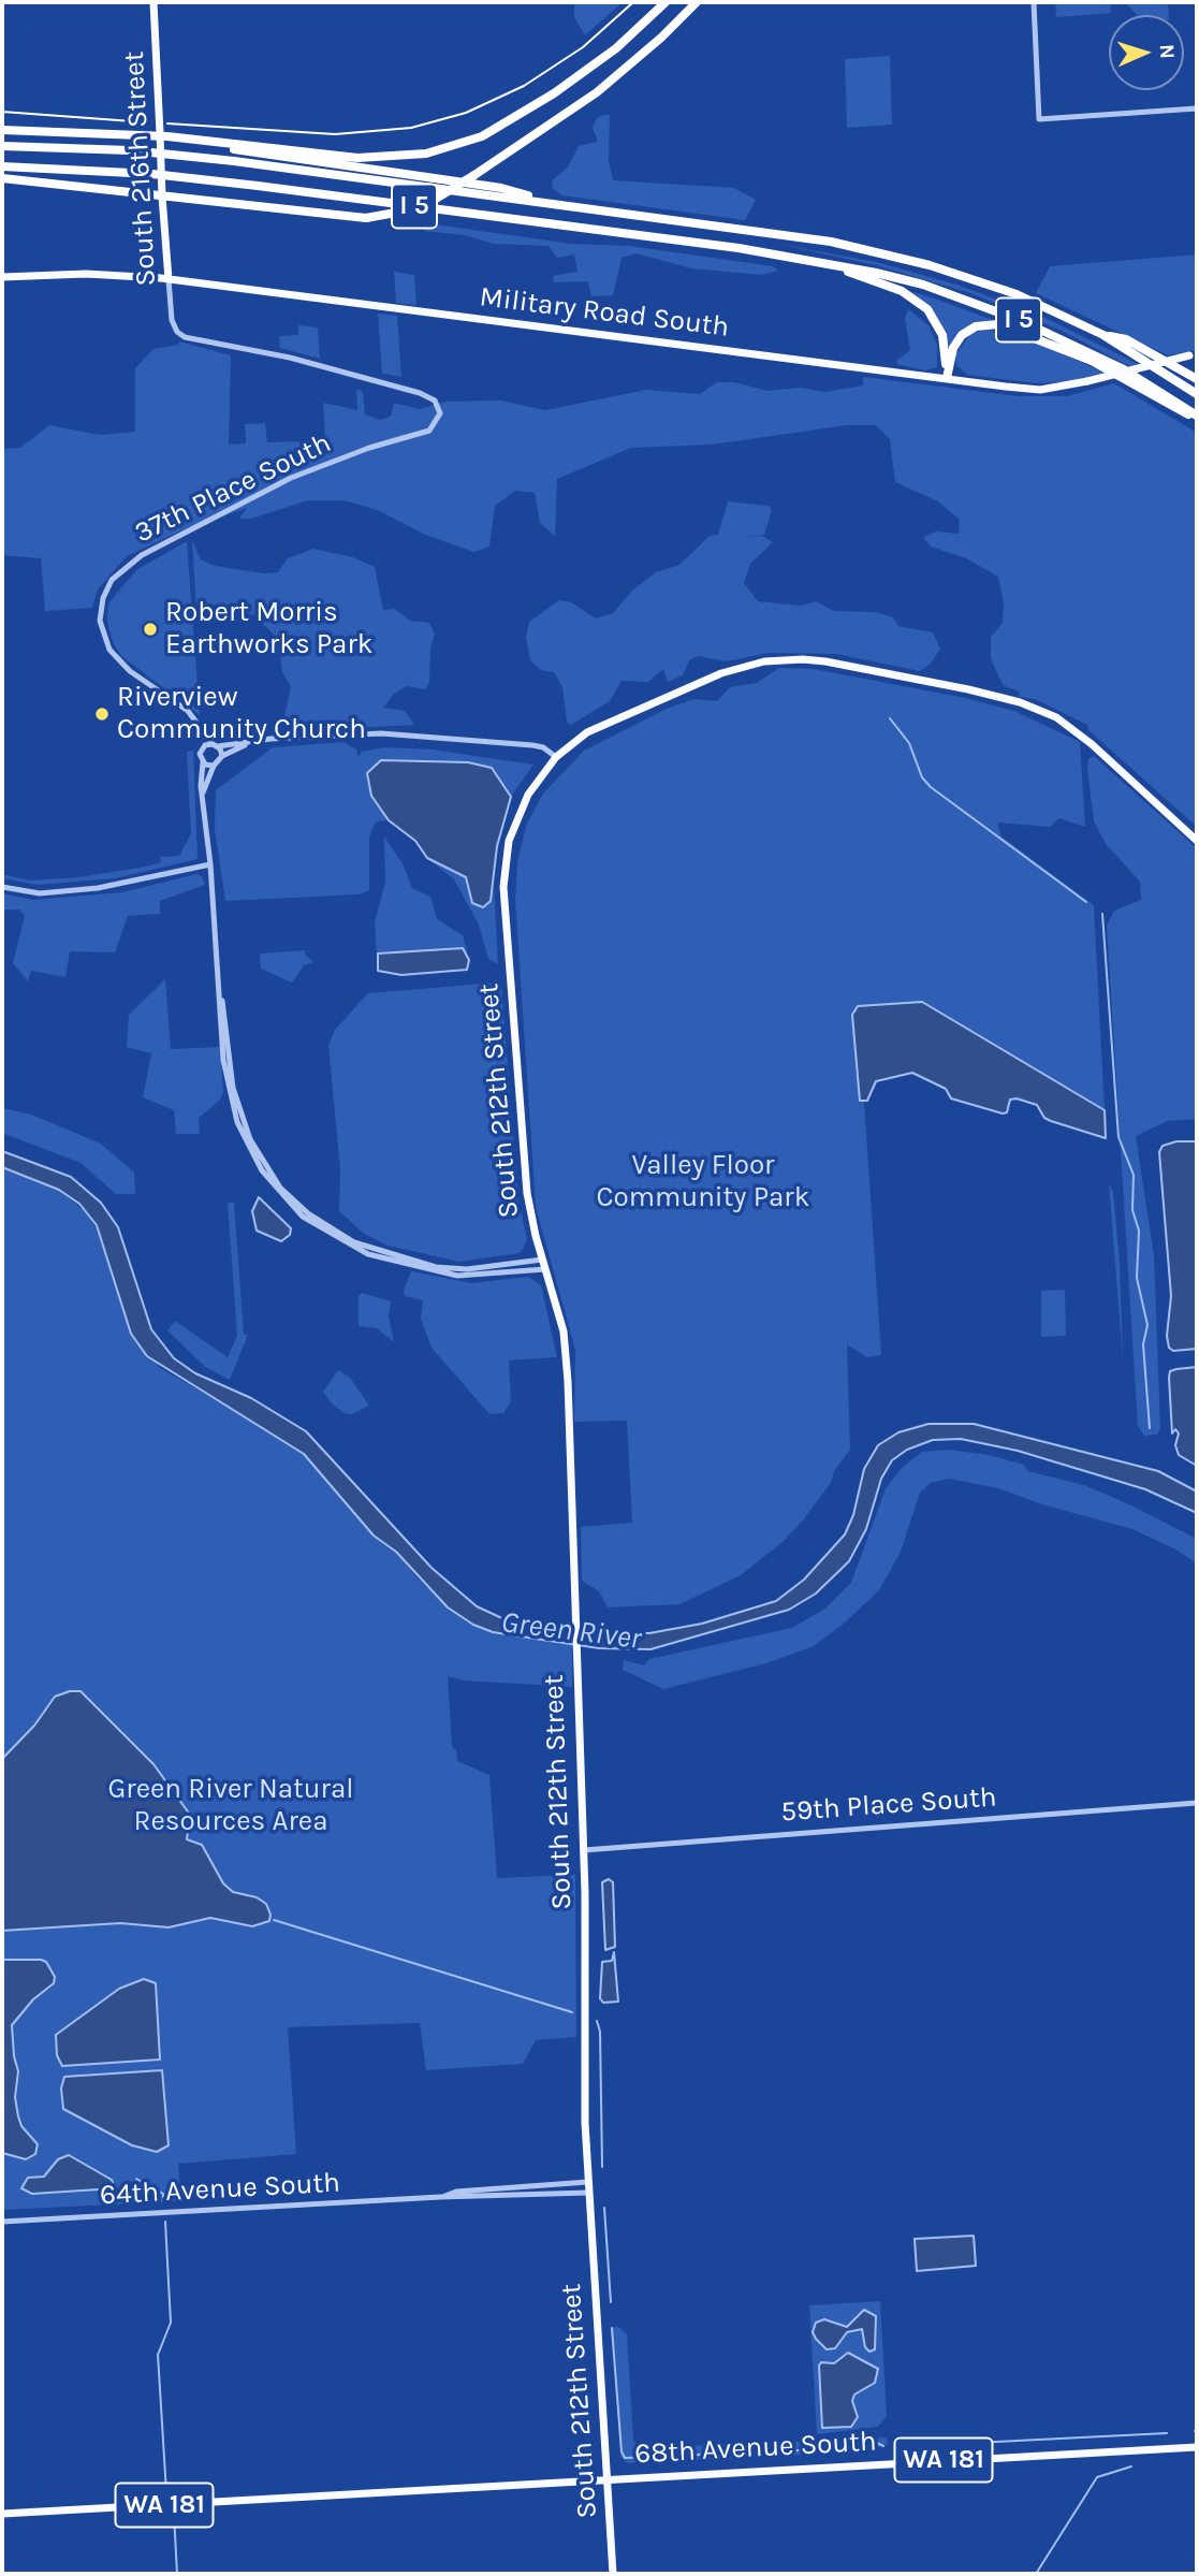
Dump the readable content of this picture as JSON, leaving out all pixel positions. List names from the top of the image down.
{
  "streets": {
    "highway": ["I 5"],
    "main road": [
      "South 216th Street",
      "Military Road South",
      "South 212th Street",
      "68th Avenue South",
      "WA 181"
    ],
    "street": ["37th Place South", "59th Place South", "64th Avenue South"]
  },
  "crossings": [
    ["South 216th Street", "Military Road South"],
    ["South 216th Street", "37th Place South"],
    ["South 212th Street", "59th Place South"],
    ["South 212th Street", "64th Avenue South"],
    ["South 212th Street", "68th Avenue South"]
  ],
  "water": ["Green River"],
  "parks": ["Valley Floor Community Park", "Green River Natural Resources Area"],
  "places": ["Robert Morris Earthworks Park", "Riverview Community Church"],
  "north": "right"
}
